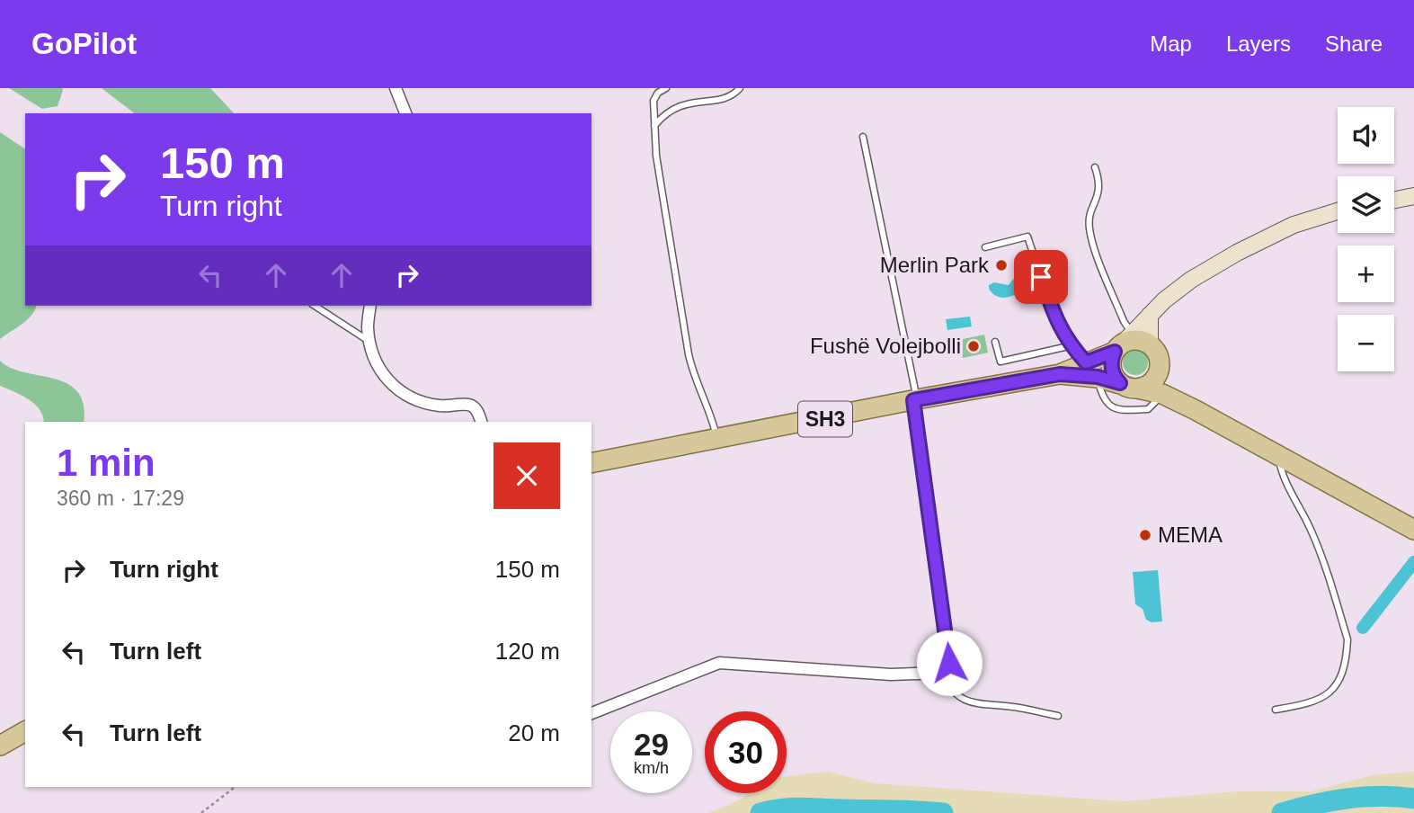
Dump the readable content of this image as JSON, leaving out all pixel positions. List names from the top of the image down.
{
  "streets": {
    "main road": ["SH3"]
  },
  "places": ["Merlin Park", "Fushë Volejbolli", "MEMA"],
  "page": {
    "header": "GoPilot",
    "nav": ["Map", "Layers", "Share"],
    "map_buttons": ["+", "−"],
    "turn": ["150 m", "Turn right"],
    "heading": ["1 min", "360 m · 17:29"],
    "list": [
      {
        "name": "Turn right",
        "value": "150 m"
      },
      {
        "name": "Turn left",
        "value": "120 m"
      },
      {
        "name": "Turn left",
        "value": "20 m"
      }
    ],
    "speed": "29 km/h",
    "limit": "30"
  }
}
